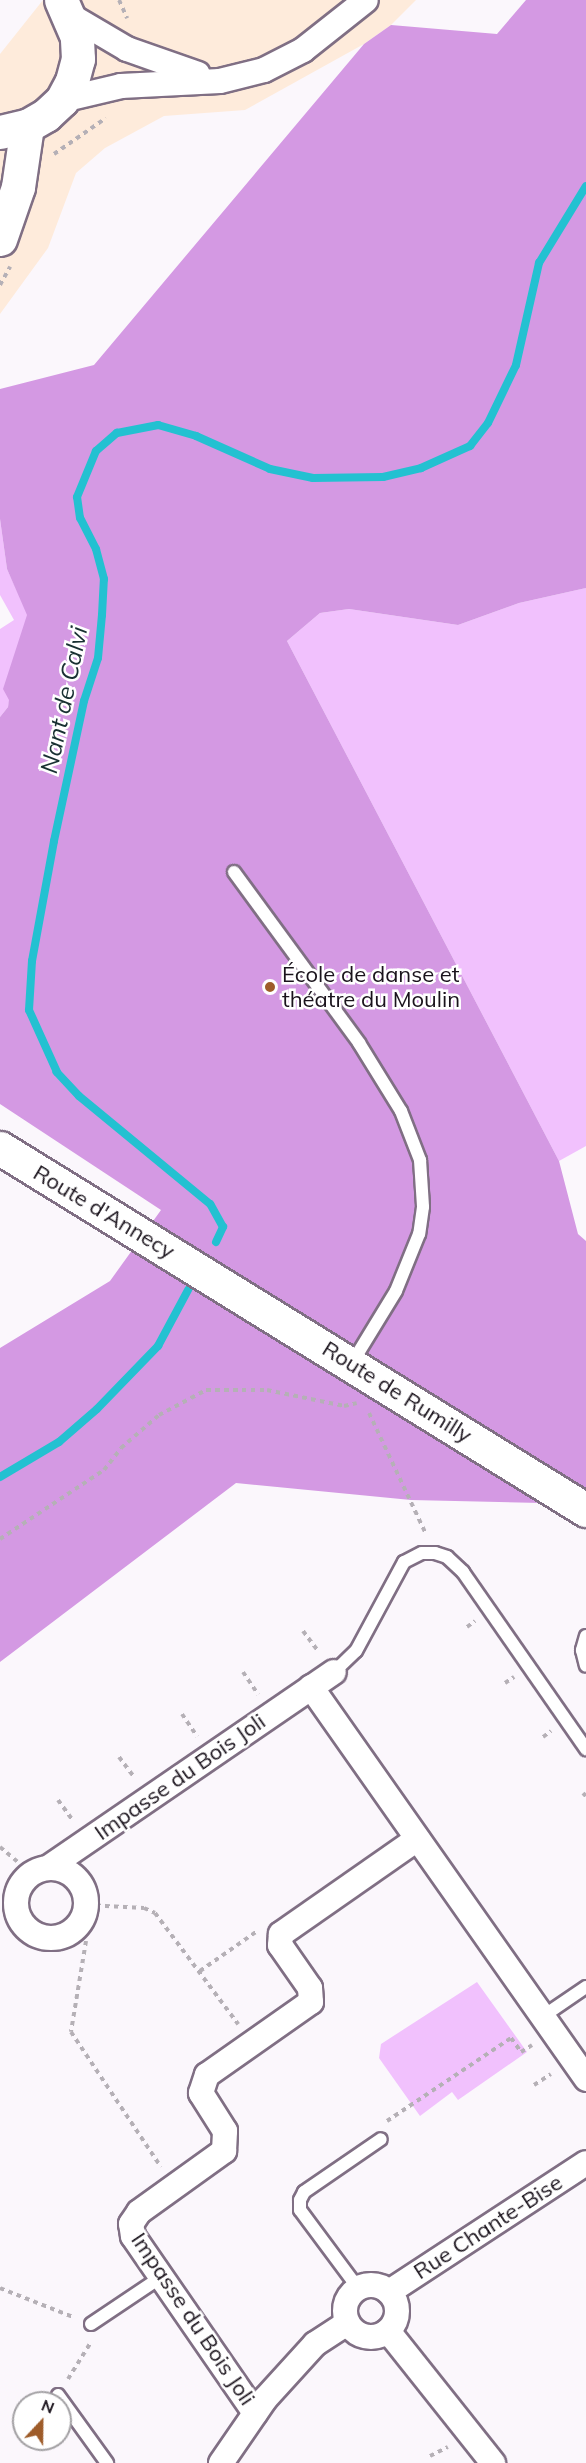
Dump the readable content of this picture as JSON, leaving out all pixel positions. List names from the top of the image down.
{
  "streets": {
    "main road": ["Route d'Annecy", "Route de Rumilly"],
    "street": ["Impasse du Bois Joli", "Rue Chante-Bise"]
  },
  "crossings": [
    ["Route d'Annecy", "Route de Rumilly"]
  ],
  "water": ["Nant de Calvi"],
  "places": ["École de danse et théatre du Moulin"],
  "north": "top"
}
